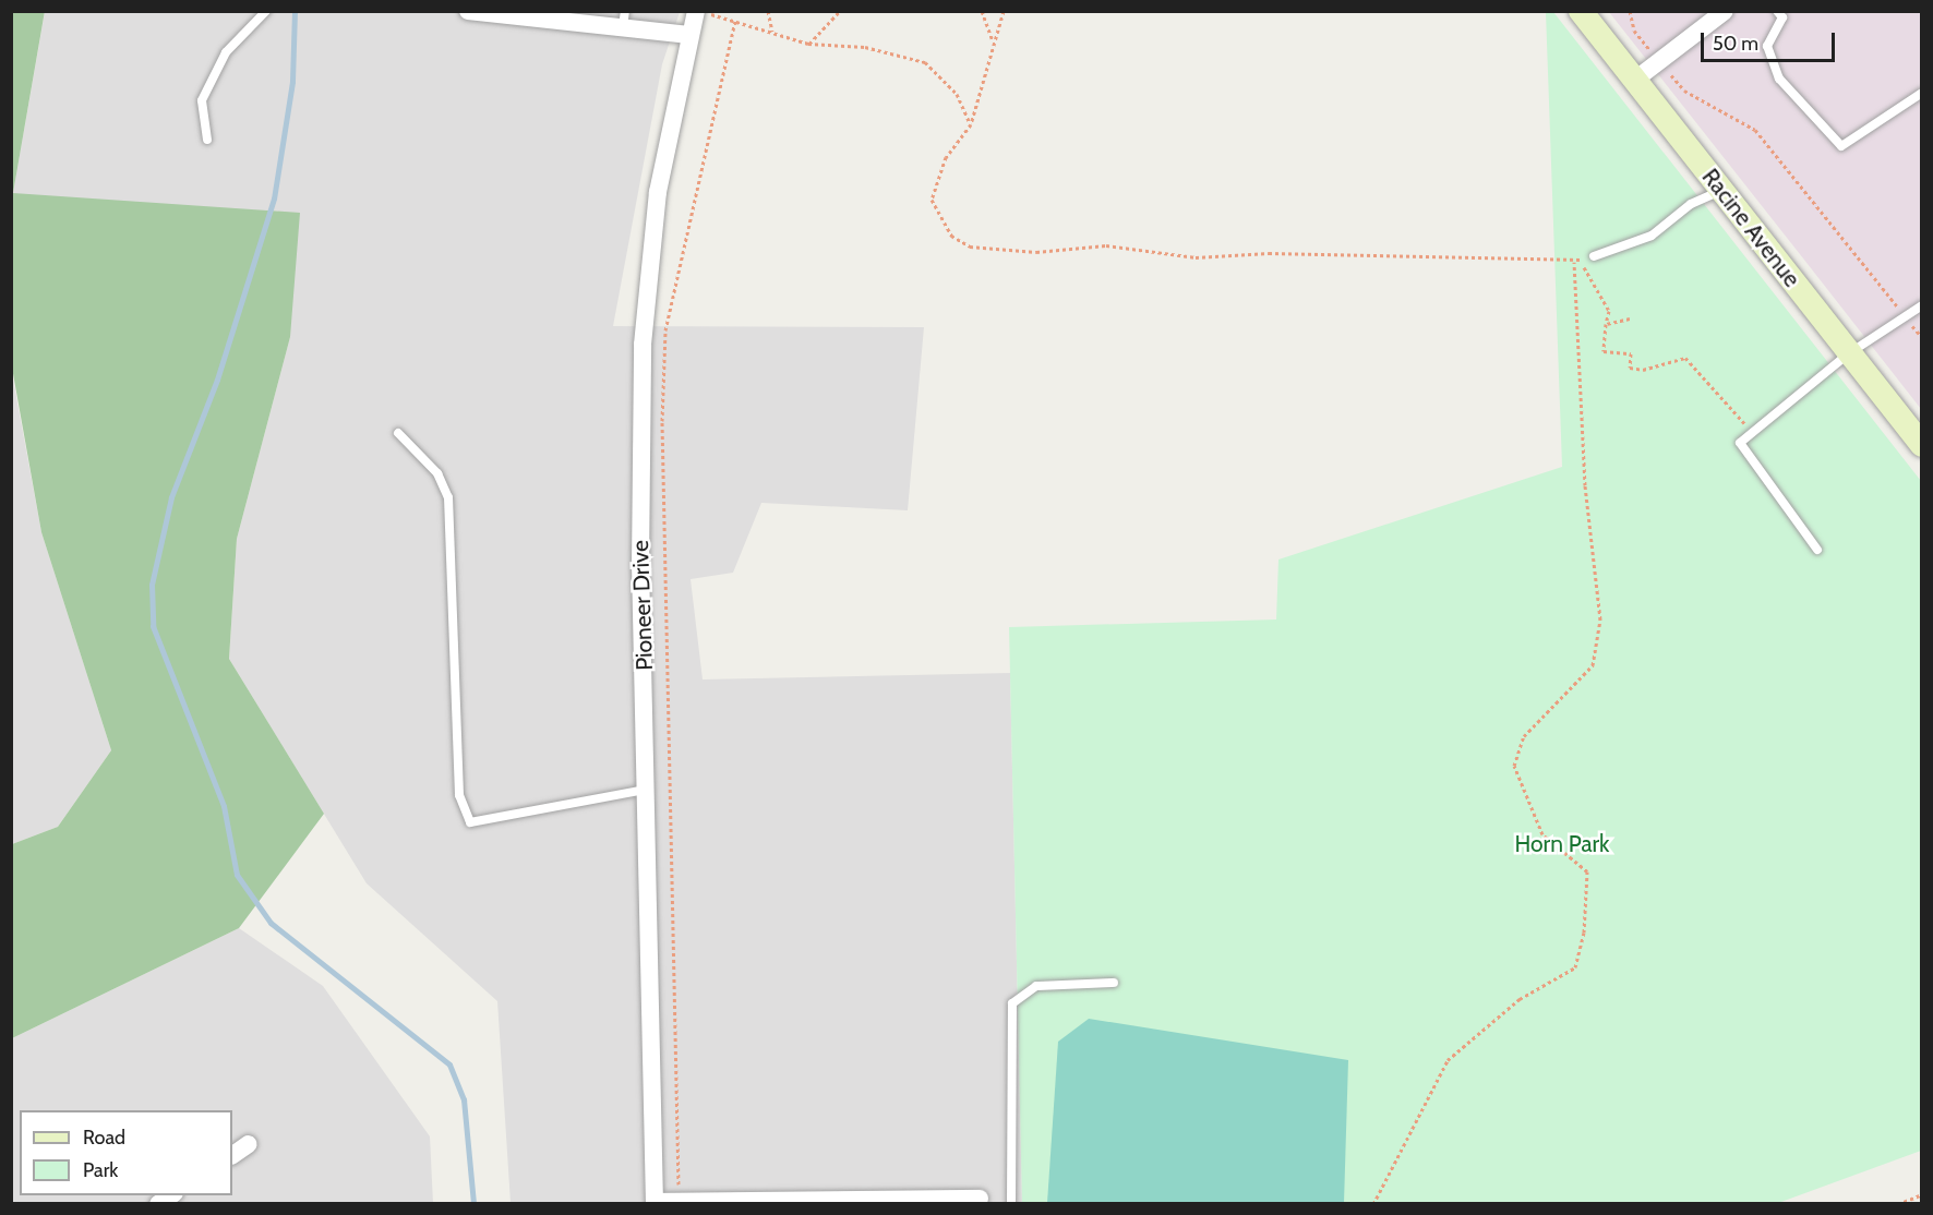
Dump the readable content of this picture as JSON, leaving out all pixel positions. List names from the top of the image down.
{
  "streets": {
    "main road": ["Racine Avenue"],
    "street": ["Pioneer Drive"]
  },
  "parks": ["Horn Park"],
  "legend": ["Road", "Park"],
  "scale_bar": "50 m"
}
